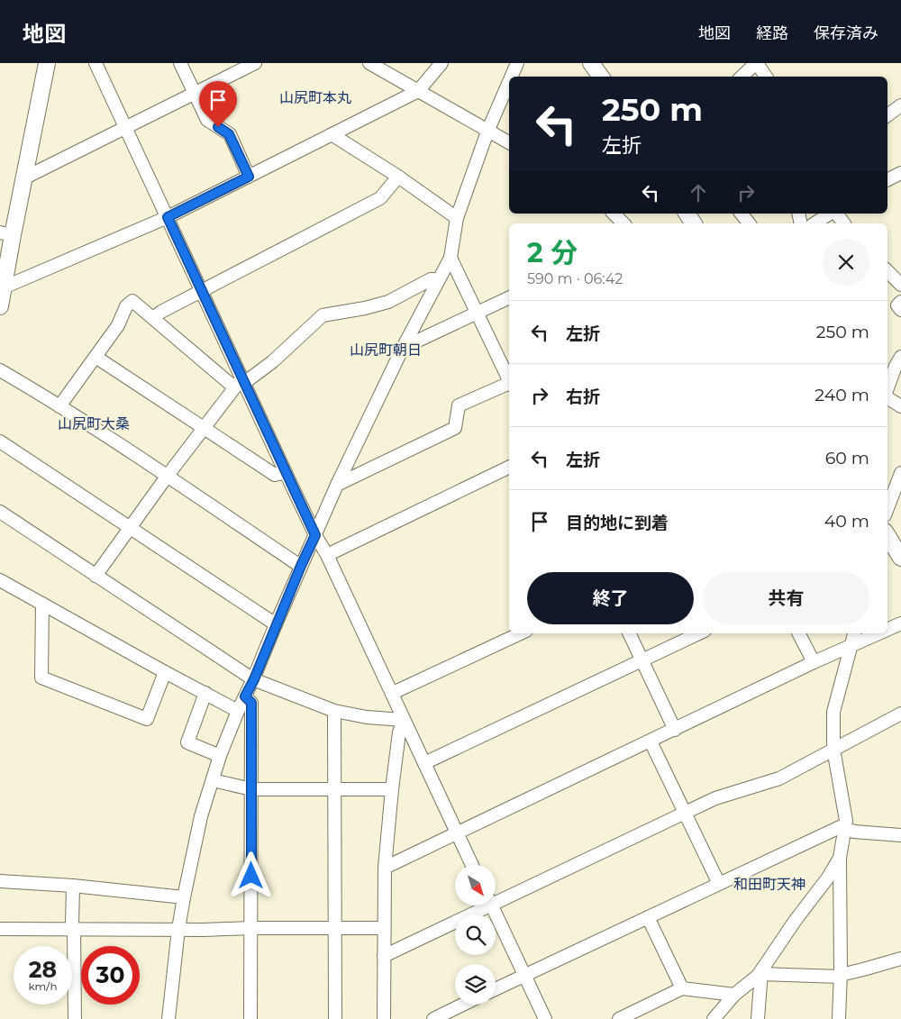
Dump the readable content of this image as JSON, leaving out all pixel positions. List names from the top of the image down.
{
  "districts": [
    "山尻町本丸",
    "山尻町朝日",
    "山尻町大桑",
    "和田町天神"
  ],
  "north": "bottom right",
  "page": {
    "header": "地図",
    "nav": ["地図", "経路", "保存済み"],
    "turn": ["250 m", "左折"],
    "heading": ["2 分", "590 m · 06:42"],
    "list": [
      {
        "name": "左折",
        "value": "250 m"
      },
      {
        "name": "右折",
        "value": "240 m"
      },
      {
        "name": "左折",
        "value": "60 m"
      },
      {
        "name": "目的地に到着",
        "value": "40 m"
      }
    ],
    "buttons": ["終了", "共有"],
    "speed": "28 km/h",
    "limit": "30"
  }
}
